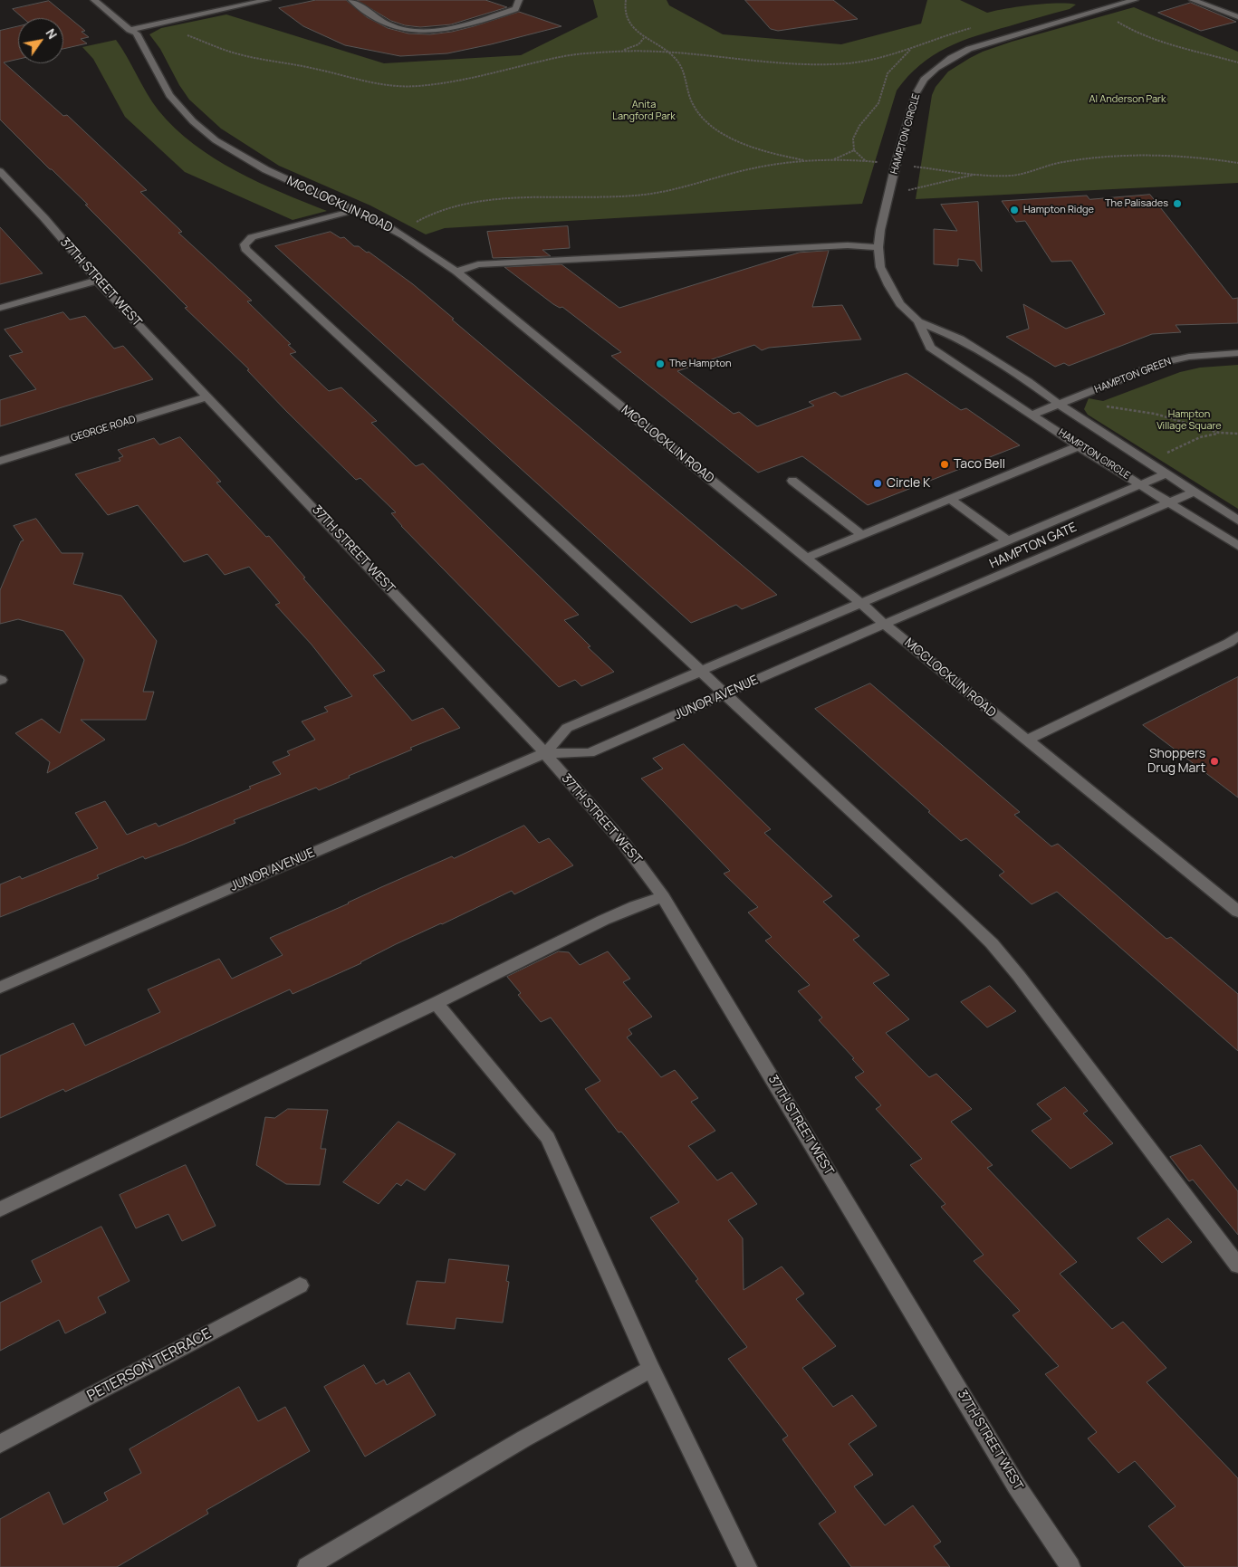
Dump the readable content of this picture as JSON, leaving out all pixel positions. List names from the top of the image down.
{
  "streets": {
    "street": [
      "HAMPTON CIRCLE",
      "MCCLOCKLIN ROAD",
      "37TH STREET WEST",
      "HAMPTON GREEN",
      "GEORGE ROAD",
      "HAMPTON GATE",
      "JUNOR AVENUE",
      "PETERSON TERRACE"
    ]
  },
  "crossings": [
    ["HAMPTON CIRCLE", "HAMPTON GREEN"],
    ["HAMPTON CIRCLE", "HAMPTON GATE"],
    ["MCCLOCKLIN ROAD", "HAMPTON GATE"],
    ["MCCLOCKLIN ROAD", "JUNOR AVENUE"],
    ["37TH STREET WEST", "GEORGE ROAD"],
    ["37TH STREET WEST", "JUNOR AVENUE"],
    ["HAMPTON GATE", "JUNOR AVENUE"]
  ],
  "parks": ["Al Anderson Park", "Anita Langford Park", "Hampton Village Square"],
  "places": [
    "The Palisades",
    "Hampton Ridge",
    "The Hampton",
    "Taco Bell",
    "Circle K",
    "Shoppers Drug Mart"
  ],
  "north": "top right"
}
